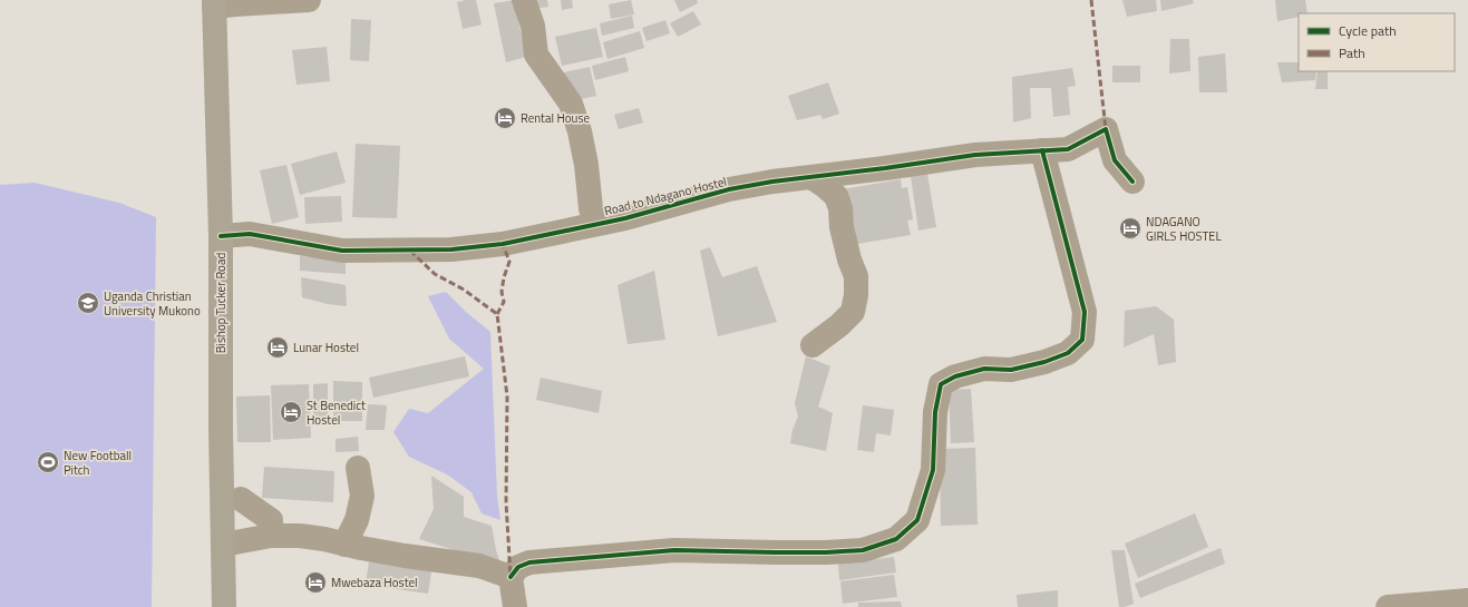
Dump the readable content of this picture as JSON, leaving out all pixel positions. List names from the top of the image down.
{
  "streets": {
    "main road": ["Bishop Tucker Road"],
    "street": ["Road to Ndagano Hostel"]
  },
  "crossings": [
    ["Road to Ndagano Hostel", "Bishop Tucker Road"]
  ],
  "places": {
    "hotel": [
      "Rental House",
      "NDAGANO GIRLS HOSTEL",
      "Lunar Hostel",
      "St Benedict Hostel",
      "Mwebaza Hostel"
    ],
    "school or university": ["Uganda Christian University Mukono"],
    "sports": ["New Football Pitch"]
  },
  "legend": ["Cycle path", "Path"]
}
